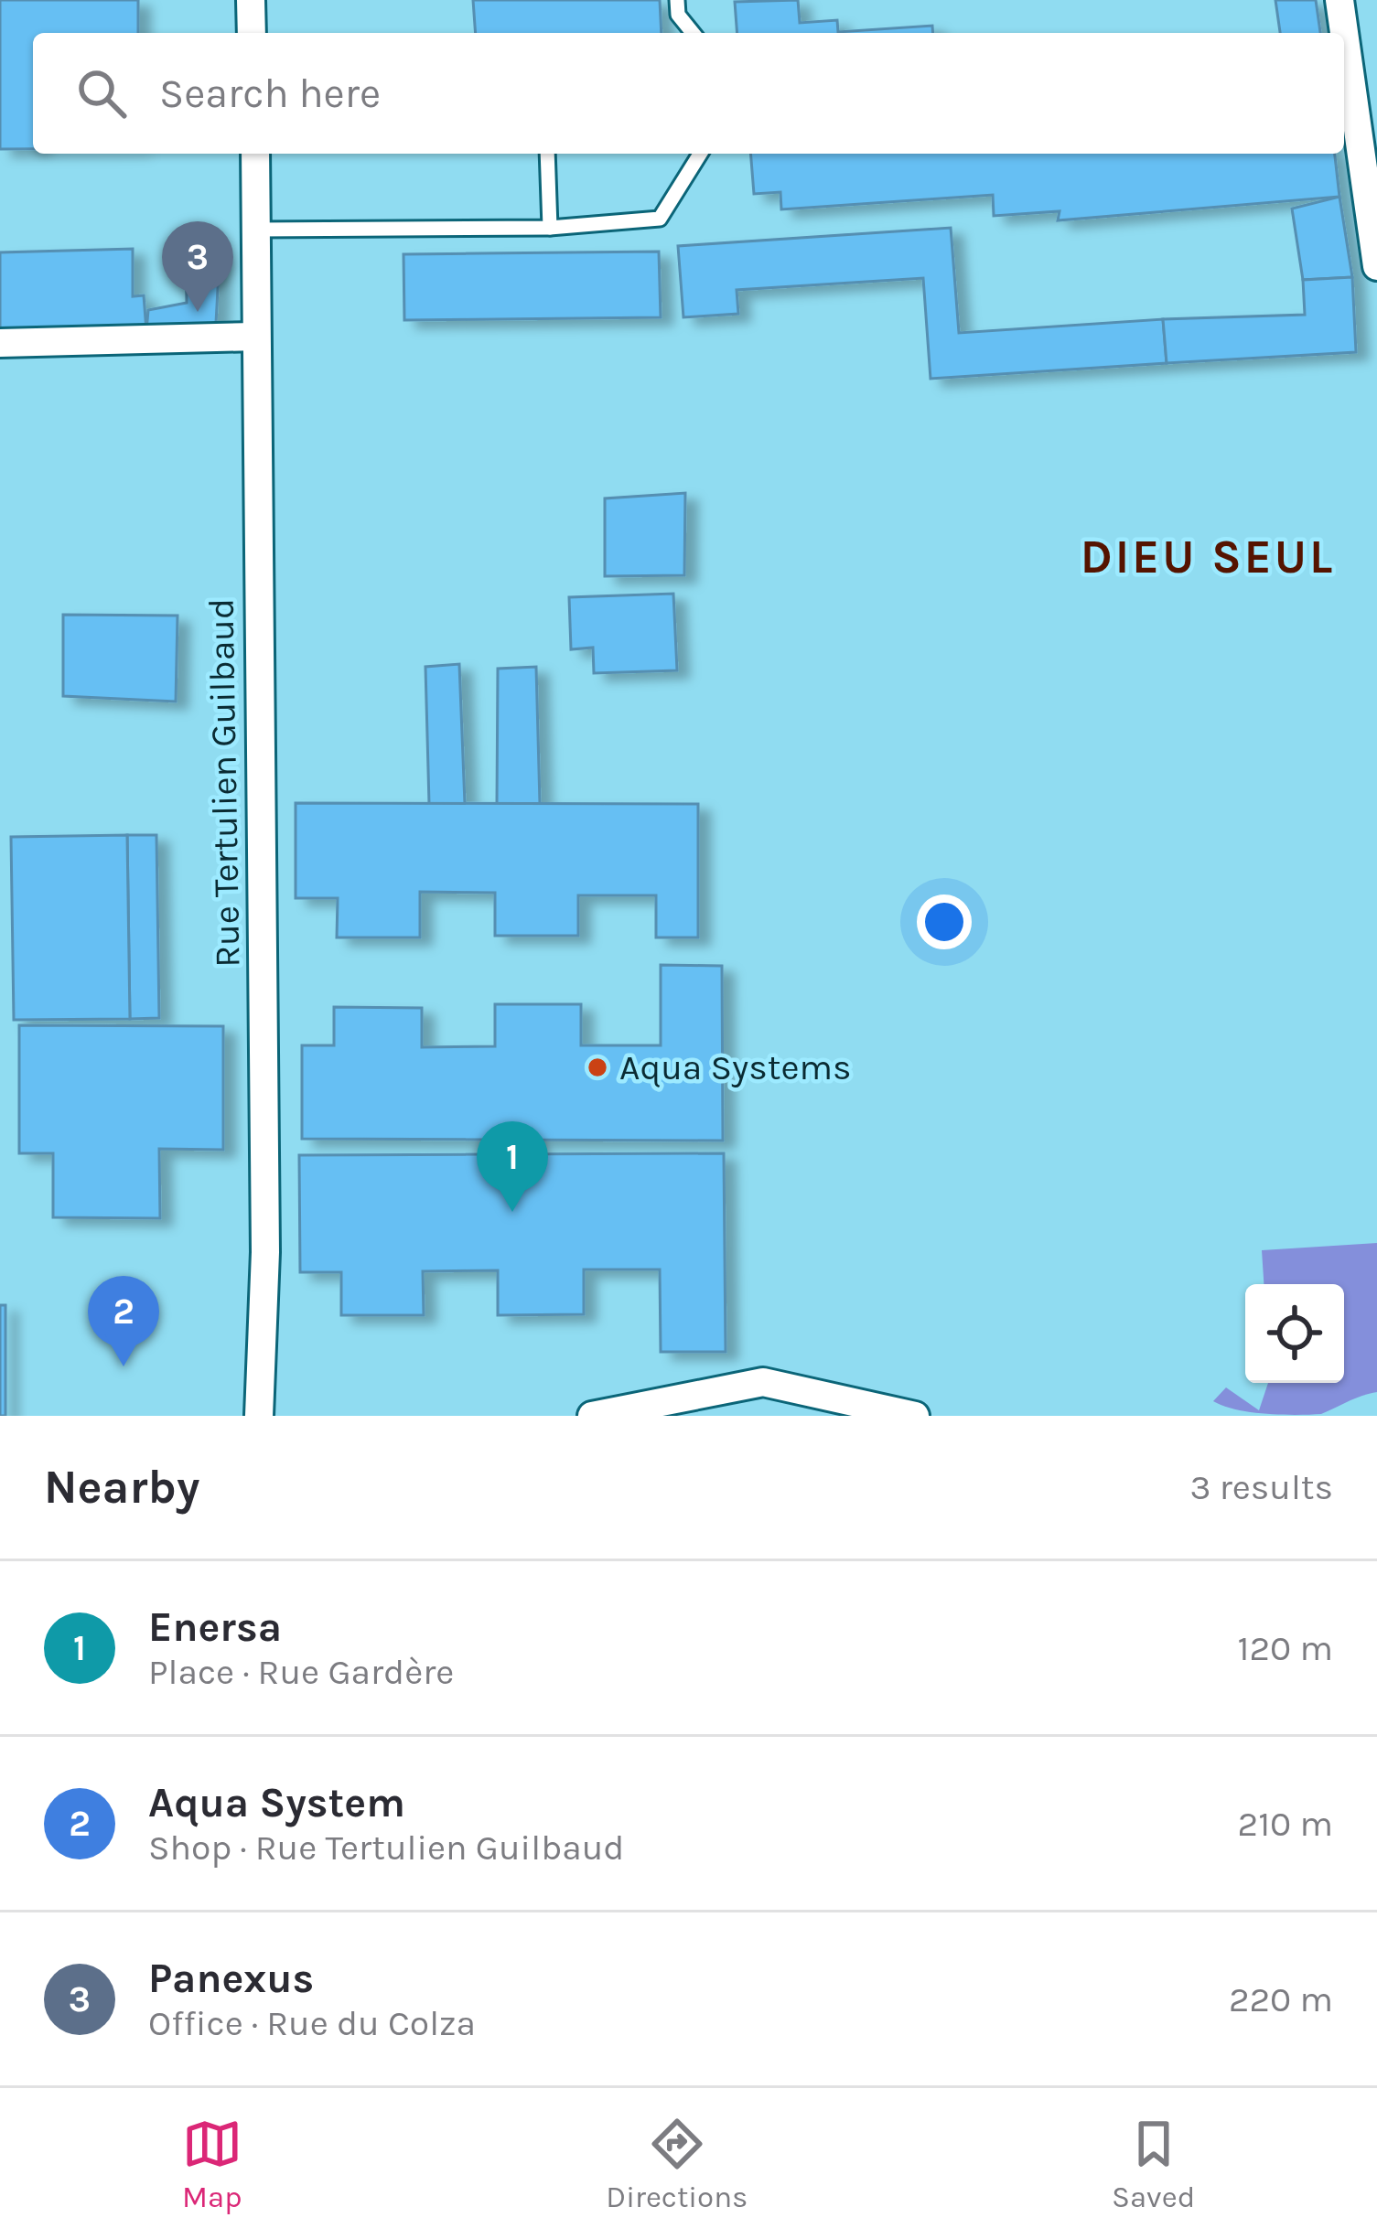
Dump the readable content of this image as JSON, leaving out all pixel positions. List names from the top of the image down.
{
  "streets": {
    "street": ["Rue Tertulien Guilbaud"]
  },
  "districts": ["DIEU SEUL"],
  "places": ["Aqua Systems"],
  "page": {
    "search": "Search here",
    "pins": ["3", "1", "2"],
    "heading": ["Nearby", "3 results"],
    "list": [
      {
        "mark": "1",
        "name": "Enersa",
        "note": "Place · Rue Gardère",
        "value": "120 m"
      },
      {
        "mark": "2",
        "name": "Aqua System",
        "note": "Shop · Rue Tertulien Guilbaud",
        "value": "210 m"
      },
      {
        "mark": "3",
        "name": "Panexus",
        "note": "Office · Rue du Colza",
        "value": "220 m"
      }
    ],
    "nav": ["Map", "Directions", "Saved"]
  }
}
